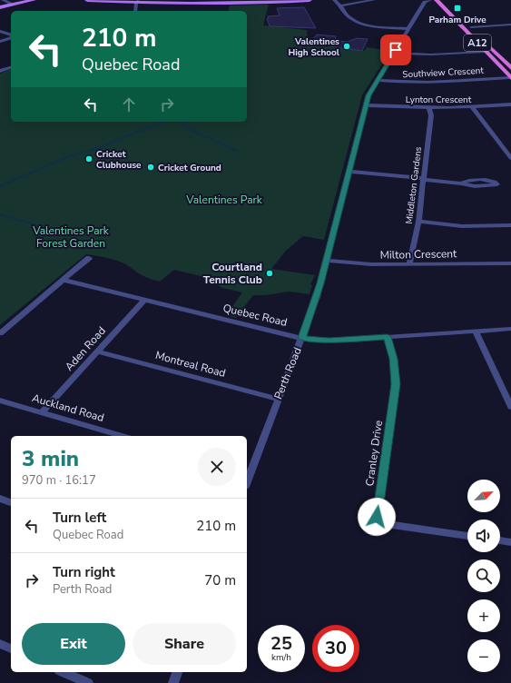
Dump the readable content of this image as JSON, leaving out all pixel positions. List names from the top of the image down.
{
  "streets": {
    "highway": ["A12"],
    "street": [
      "Southview Crescent",
      "Lynton Crescent",
      "Middleton Gardens",
      "Milton Crescent",
      "Quebec Road",
      "Aden Road",
      "Montreal Road",
      "Perth Road",
      "Auckland Road",
      "Cranley Drive"
    ]
  },
  "crossings": [
    ["A12", "Southview Crescent"],
    ["Southview Crescent", "Perth Road"],
    ["Lynton Crescent", "Middleton Gardens"],
    ["Lynton Crescent", "Perth Road"],
    ["Middleton Gardens", "Milton Crescent"],
    ["Milton Crescent", "Perth Road"],
    ["Quebec Road", "Aden Road"],
    ["Quebec Road", "Perth Road"],
    ["Quebec Road", "Cranley Drive"],
    ["Aden Road", "Montreal Road"],
    ["Aden Road", "Auckland Road"],
    ["Montreal Road", "Perth Road"]
  ],
  "parks": ["Valentines Park", "Valentines Park Forest Garden"],
  "places": {
    "transit": ["Parham Drive"],
    "other": [
      "Valentines High School",
      "Cricket Clubhouse",
      "Cricket Ground",
      "Courtland Tennis Club"
    ]
  },
  "north": "top right",
  "page": {
    "turn": ["210 m", "Quebec Road"],
    "heading": ["3 min", "970 m · 16:17"],
    "map_buttons": ["+", "−"],
    "list": [
      {
        "name": "Turn left",
        "note": "Quebec Road",
        "value": "210 m"
      },
      {
        "name": "Turn right",
        "note": "Perth Road",
        "value": "70 m"
      }
    ],
    "buttons": ["Exit", "Share"],
    "speed": "25 km/h",
    "limit": "30"
  }
}
